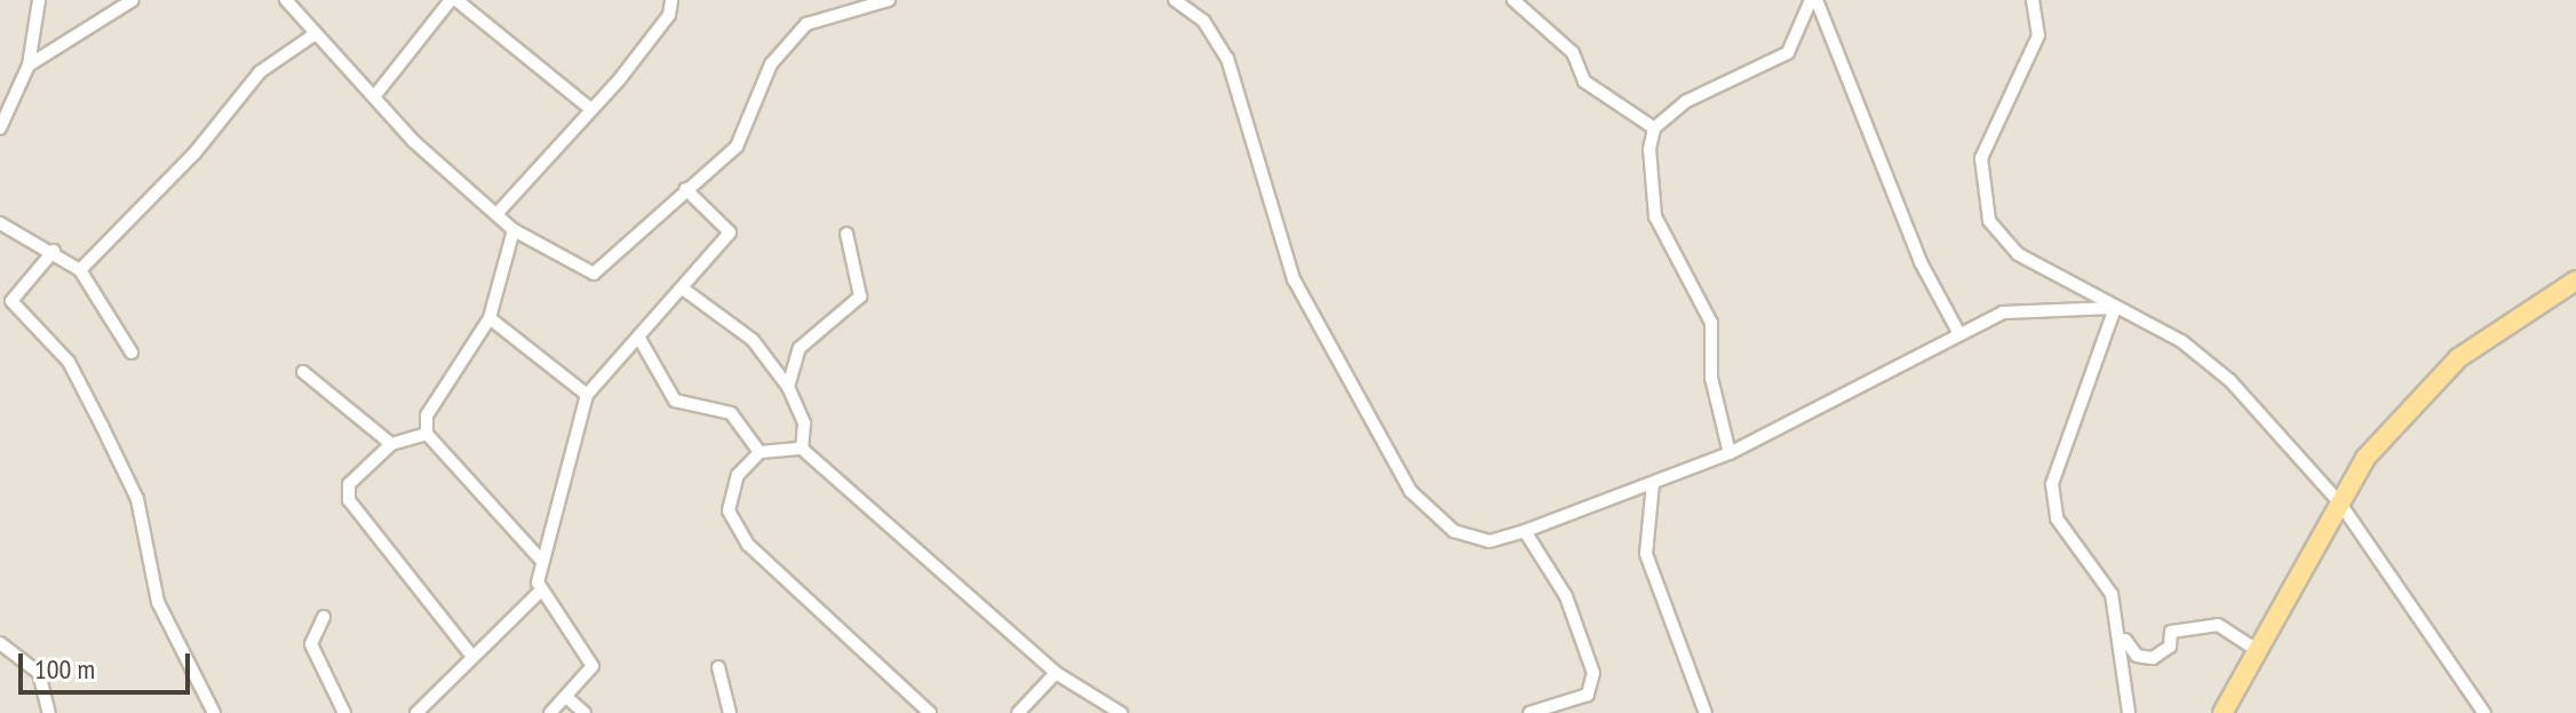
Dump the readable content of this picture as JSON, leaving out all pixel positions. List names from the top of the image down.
{
  "scale_bar": "100 m"
}
